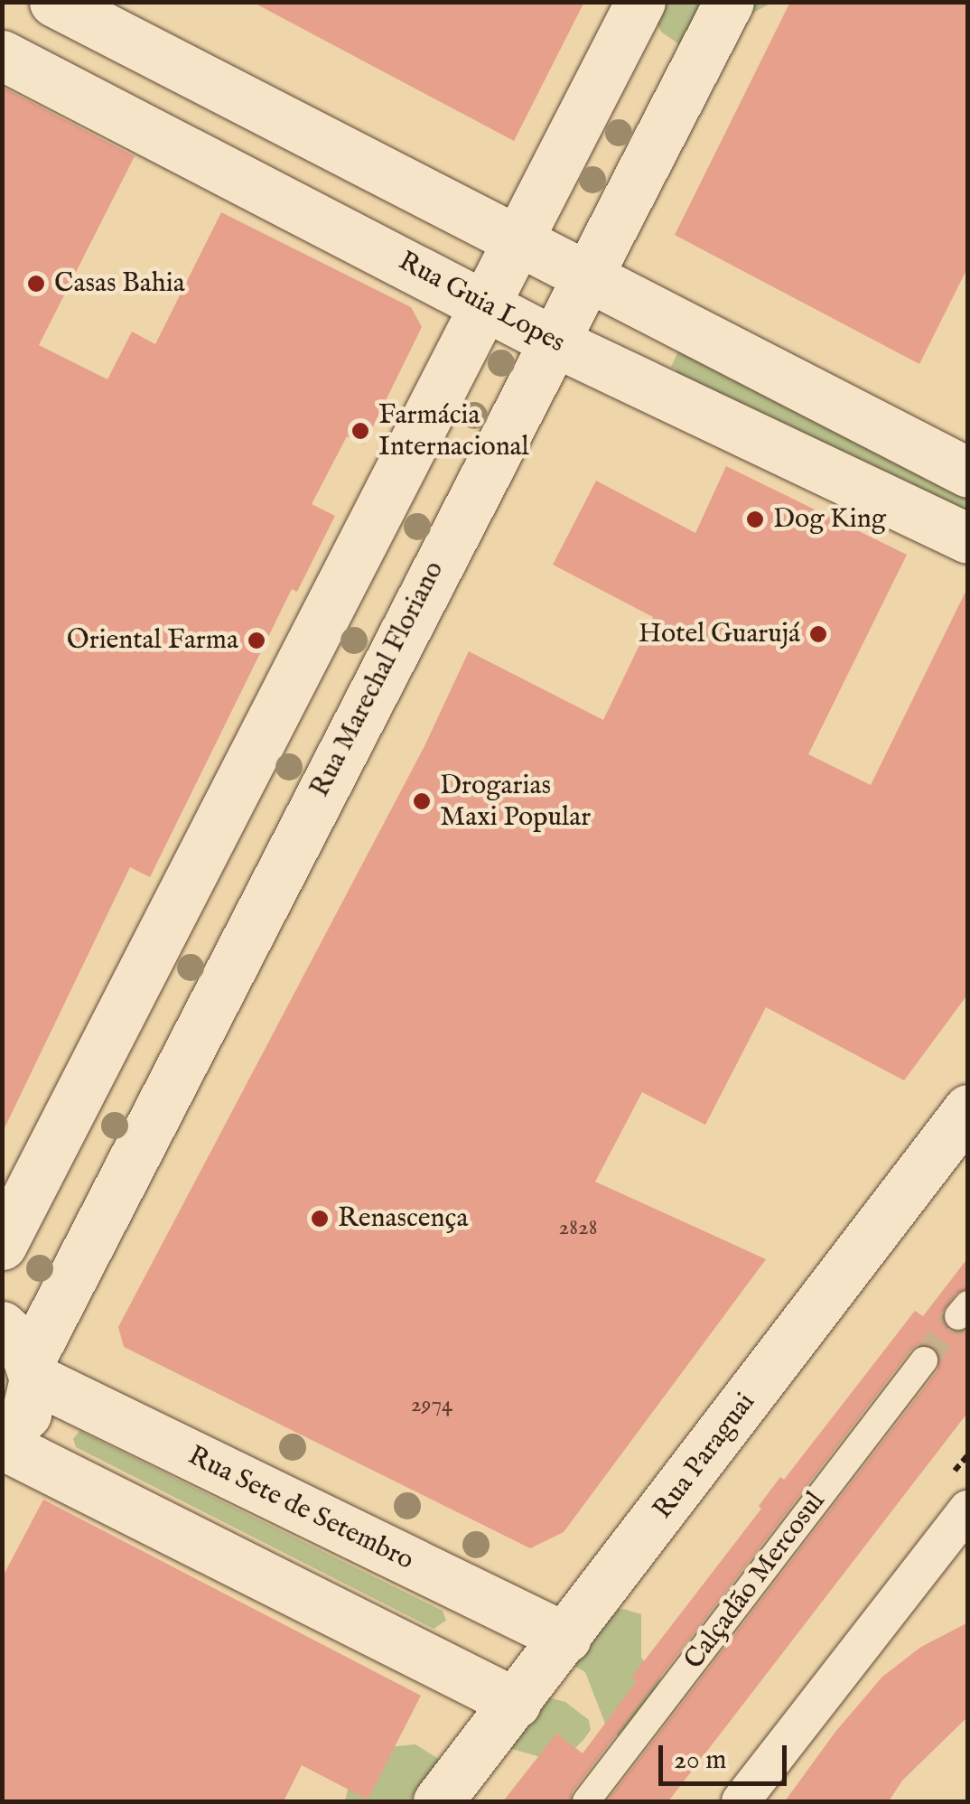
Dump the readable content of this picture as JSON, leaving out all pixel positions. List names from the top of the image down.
{
  "streets": {
    "main road": [
      "Rua Guia Lopes",
      "Rua Marechal Floriano",
      "Rua Paraguai",
      "Rua Sete de Setembro"
    ],
    "street": ["Calçadão Mercosul"]
  },
  "crossings": [
    ["Rua Guia Lopes", "Rua Marechal Floriano"],
    ["Rua Marechal Floriano", "Rua Sete de Setembro"],
    ["Rua Paraguai", "Rua Sete de Setembro"]
  ],
  "places": [
    "Casas Bahia",
    "Farmácia Internacional",
    "Dog King",
    "Hotel Guarujá",
    "Oriental Farma",
    "Drogarias Maxi Popular",
    "Renascença"
  ],
  "house_numbers": ["2828", "2974"],
  "scale_bar": "20 m"
}
